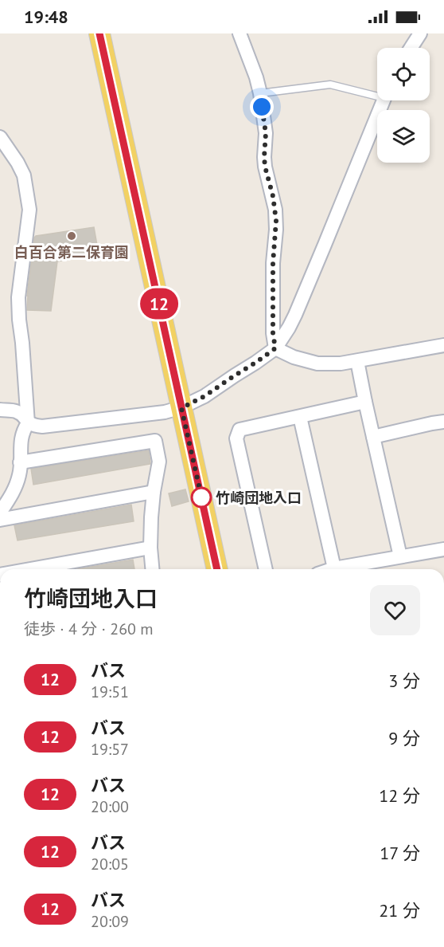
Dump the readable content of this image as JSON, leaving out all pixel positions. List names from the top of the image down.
{
  "places": ["白百合第二保育園", "竹崎団地入口"],
  "lines": ["bus line 12"],
  "page": {
    "status": "19:48",
    "on_map": "12",
    "heading": ["竹崎団地入口", "徒歩 · 4 分 · 260 m"],
    "list": [
      {
        "mark": "12",
        "name": "バス",
        "note": "19:51",
        "value": "3 分"
      },
      {
        "mark": "12",
        "name": "バス",
        "note": "19:57",
        "value": "9 分"
      },
      {
        "mark": "12",
        "name": "バス",
        "note": "20:00",
        "value": "12 分"
      },
      {
        "mark": "12",
        "name": "バス",
        "note": "20:05",
        "value": "17 分"
      },
      {
        "mark": "12",
        "name": "バス",
        "note": "20:09",
        "value": "21 分"
      }
    ]
  }
}
